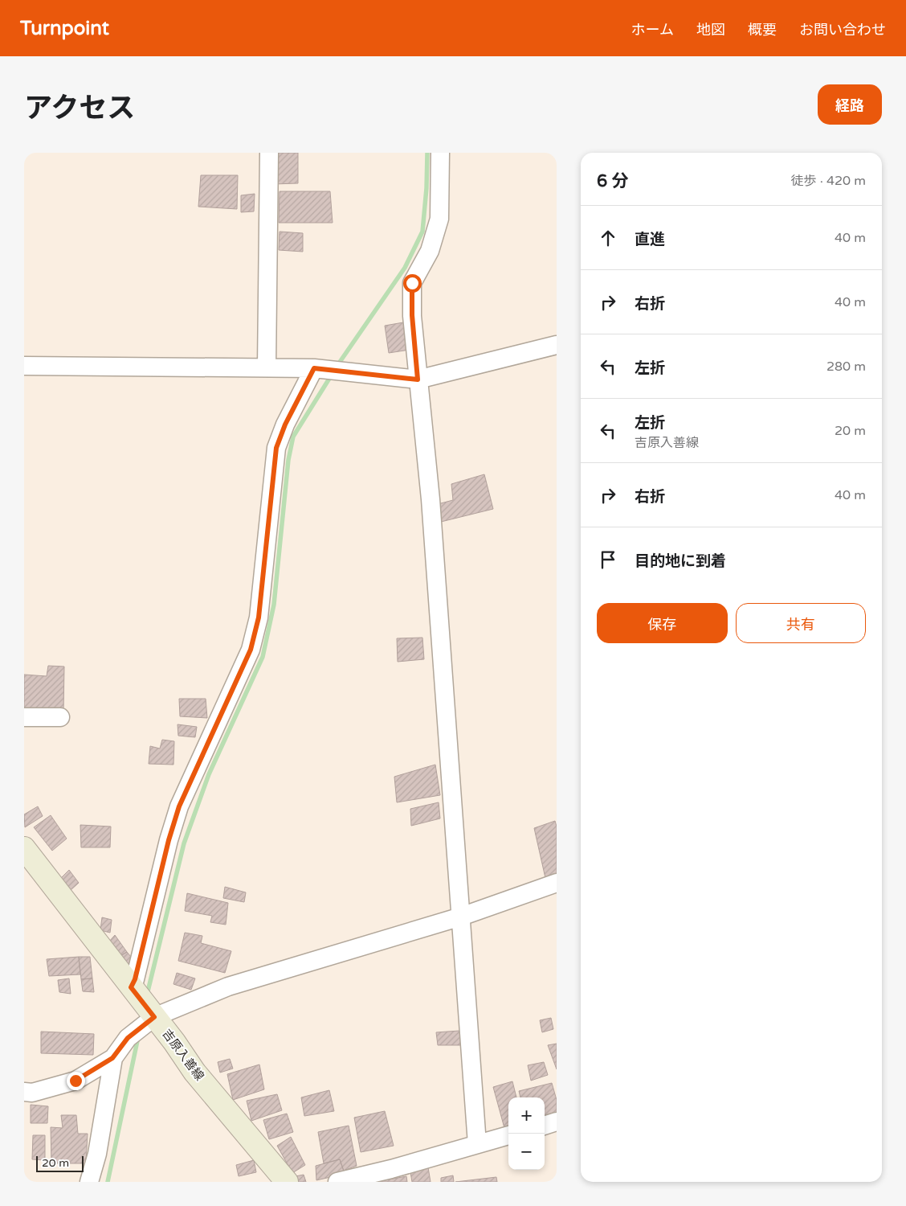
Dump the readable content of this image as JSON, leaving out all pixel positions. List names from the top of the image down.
{
  "streets": {
    "main road": ["吉原入善線"]
  },
  "scale_bar": "20 m",
  "page": {
    "header": "Turnpoint",
    "nav": [
      "ホーム",
      "地図",
      "概要",
      "お問い合わせ"
    ],
    "title": "アクセス",
    "buttons": [
      "経路",
      ["保存", "共有"]
    ],
    "heading": ["6 分", "徒歩 · 420 m"],
    "list": [
      ["直進", "40 m"],
      ["右折", "40 m"],
      ["左折", "280 m"],
      ["左折", "吉原入善線", "20 m"],
      ["右折", "40 m"],
      "目的地に到着"
    ],
    "map_buttons": ["+", "−"],
    "scale": "20 m"
  }
}
